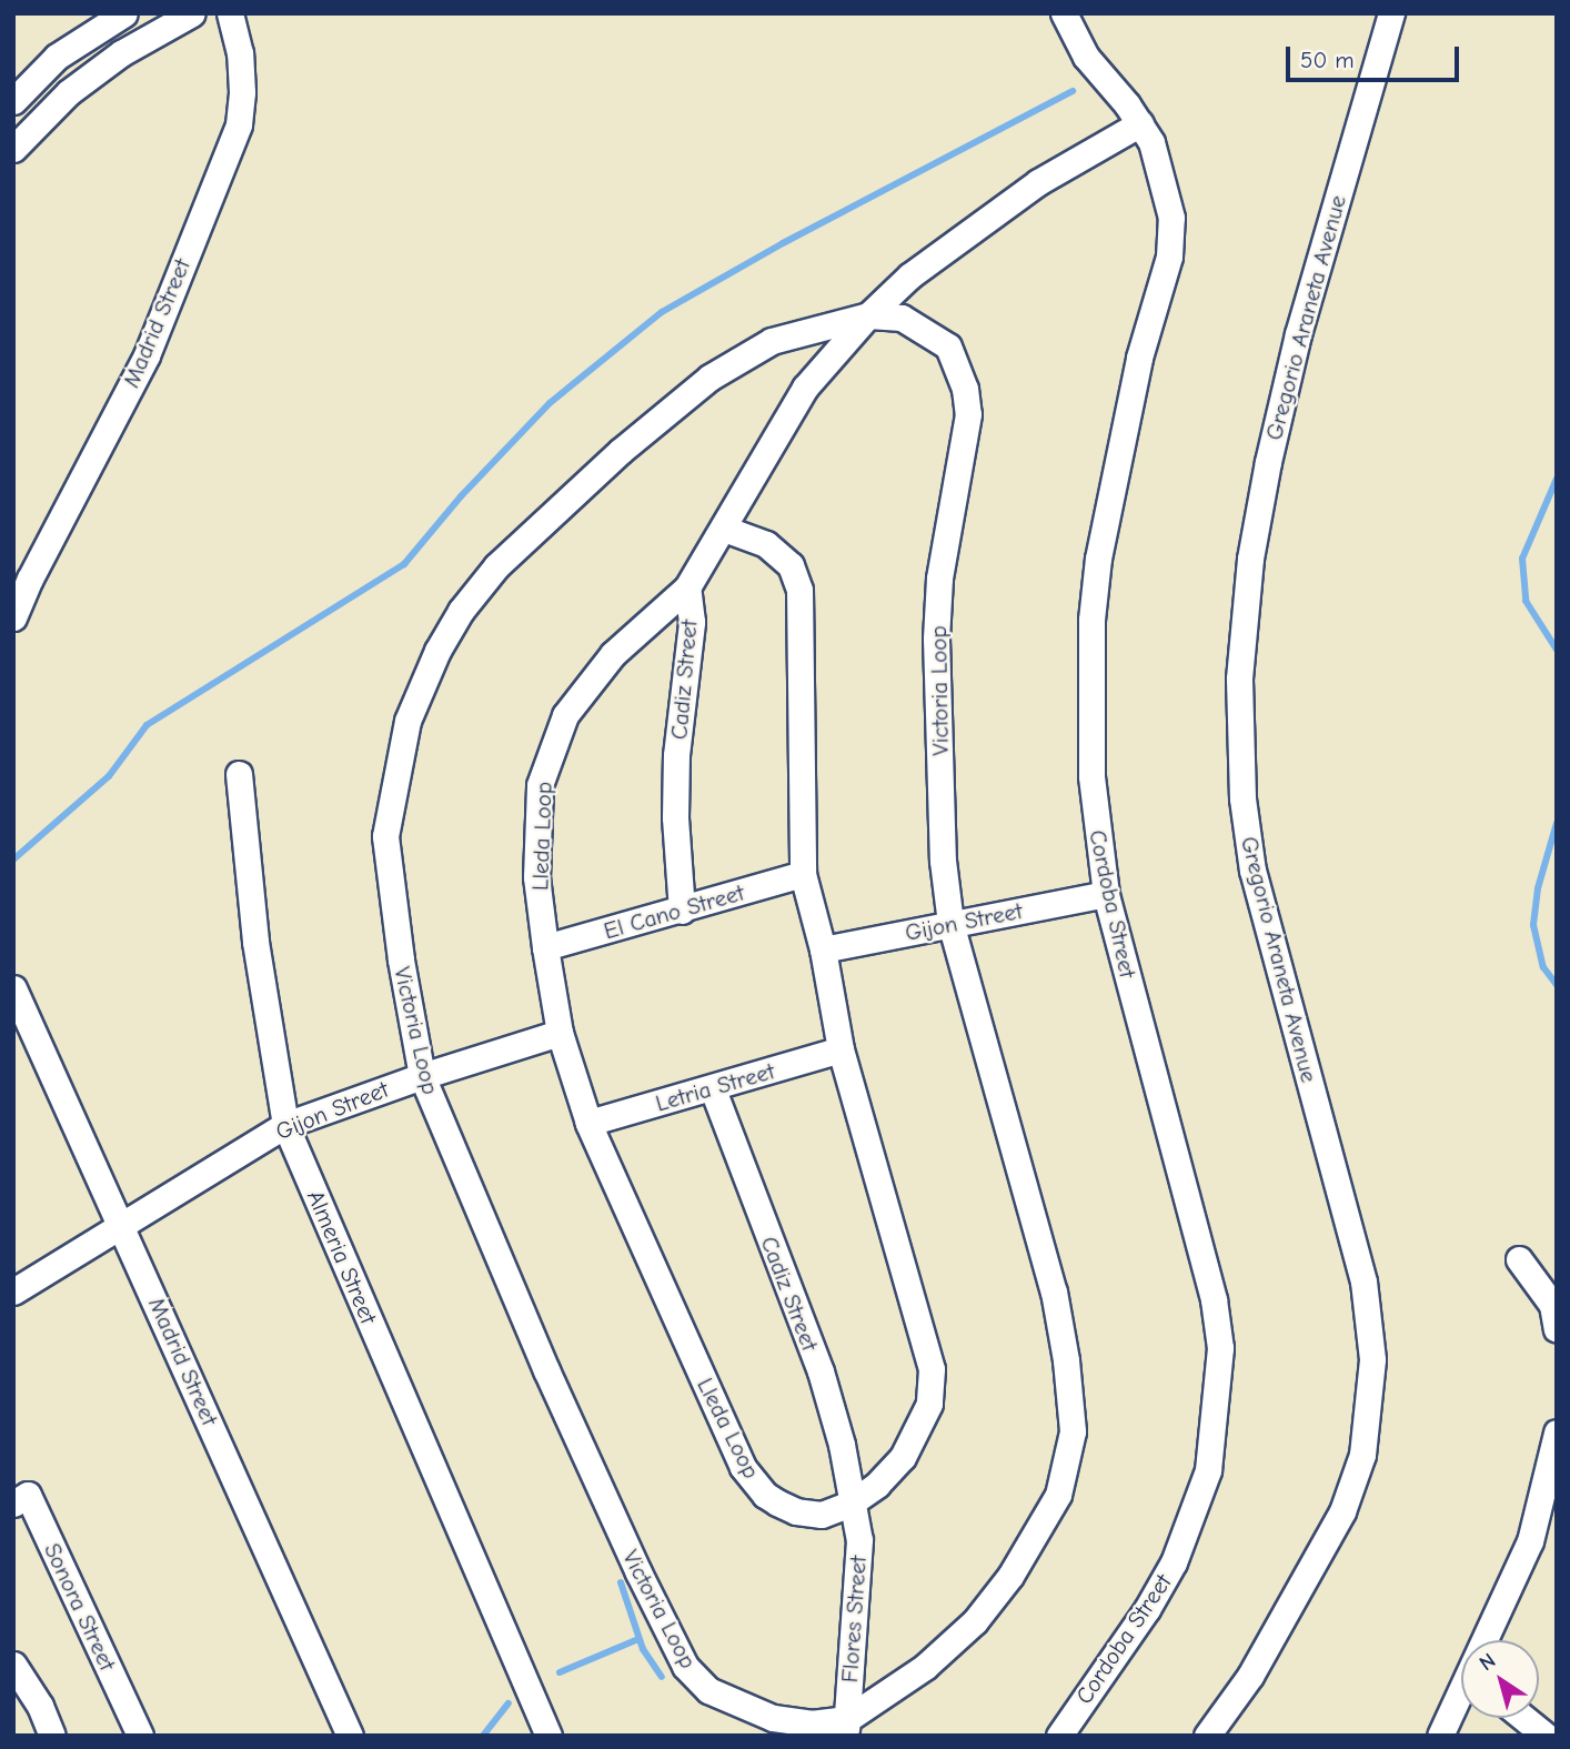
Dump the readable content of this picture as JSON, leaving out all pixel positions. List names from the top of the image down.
{
  "streets": {
    "street": [
      "Gregorio Araneta Avenue",
      "Madrid Street",
      "Cadiz Street",
      "Victoria Loop",
      "Lleda Loop",
      "Cordoba Street",
      "El Cano Street",
      "Gijon Street",
      "Letria Street",
      "Almeria Street",
      "Sonora Street",
      "Flores Street"
    ]
  },
  "crossings": [
    ["Madrid Street", "Gijon Street"],
    ["Cadiz Street", "Lleda Loop"],
    ["Cadiz Street", "El Cano Street"],
    ["Cadiz Street", "Letria Street"],
    ["Cadiz Street", "Flores Street"],
    ["Victoria Loop", "Lleda Loop"],
    ["Victoria Loop", "Gijon Street"],
    ["Victoria Loop", "Flores Street"],
    ["Lleda Loop", "Cordoba Street"],
    ["Lleda Loop", "El Cano Street"],
    ["Lleda Loop", "Gijon Street"],
    ["Lleda Loop", "Letria Street"],
    ["Lleda Loop", "Flores Street"],
    ["Cordoba Street", "Gijon Street"],
    ["Gijon Street", "Almeria Street"]
  ],
  "scale_bar": "50 m",
  "north": "top left"
}
